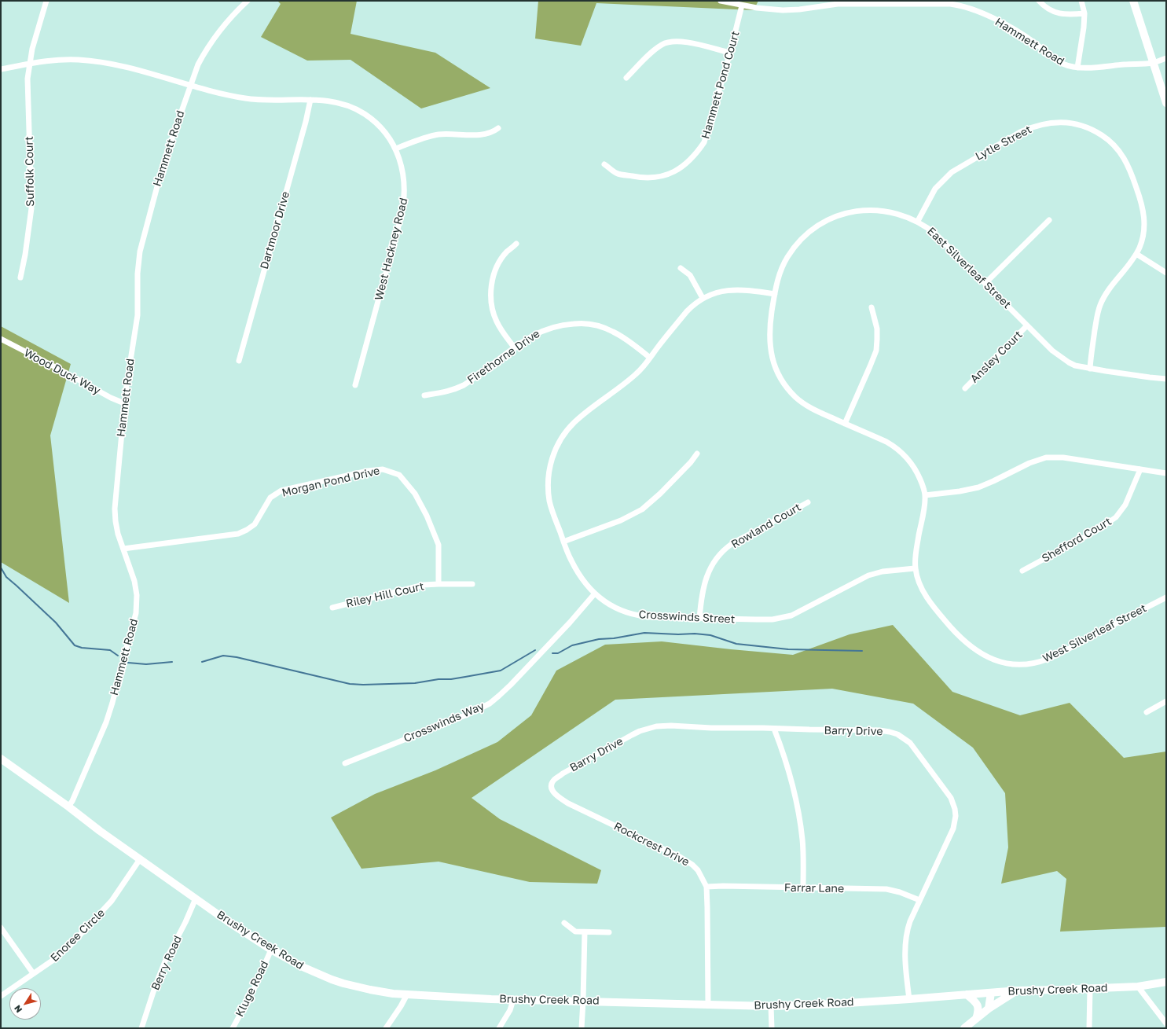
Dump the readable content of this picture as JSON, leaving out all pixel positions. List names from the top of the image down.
{
  "streets": {
    "main road": ["Brushy Creek Road"],
    "street": [
      "Hammett Road",
      "Hammett Pond Court",
      "Lytle Street",
      "Suffolk Court",
      "Dartmoor Drive",
      "West Hackney Road",
      "East Silverleaf Street",
      "Firethorne Drive",
      "Ansley Court",
      "Wood Duck Way",
      "Morgan Pond Drive",
      "Rowland Court",
      "Shefford Court",
      "Riley Hill Court",
      "Crosswinds Street",
      "West Silverleaf Street",
      "Crosswinds Way",
      "Barry Drive",
      "Rockcrest Drive",
      "Farrar Lane",
      "Enoree Circle",
      "Berry Road",
      "Kluge Road"
    ]
  },
  "crossings": [
    ["Hammett Road", "Hammett Pond Court"],
    ["Hammett Road", "West Hackney Road"],
    ["Hammett Road", "Wood Duck Way"],
    ["Hammett Road", "Morgan Pond Drive"],
    ["Hammett Road", "Brushy Creek Road"],
    ["Lytle Street", "East Silverleaf Street"],
    ["Suffolk Court", "West Hackney Road"],
    ["Dartmoor Drive", "West Hackney Road"],
    ["East Silverleaf Street", "Ansley Court"],
    ["East Silverleaf Street", "Crosswinds Street"],
    ["East Silverleaf Street", "West Silverleaf Street"],
    ["Firethorne Drive", "Crosswinds Street"],
    ["Morgan Pond Drive", "Riley Hill Court"],
    ["Rowland Court", "Crosswinds Street"],
    ["Crosswinds Street", "West Silverleaf Street"],
    ["Crosswinds Street", "Crosswinds Way"],
    ["Barry Drive", "Rockcrest Drive"],
    ["Barry Drive", "Farrar Lane"],
    ["Barry Drive", "Brushy Creek Road"],
    ["Rockcrest Drive", "Farrar Lane"],
    ["Rockcrest Drive", "Brushy Creek Road"],
    ["Enoree Circle", "Brushy Creek Road"],
    ["Brushy Creek Road", "Berry Road"],
    ["Brushy Creek Road", "Kluge Road"]
  ],
  "north": "bottom left"
}
